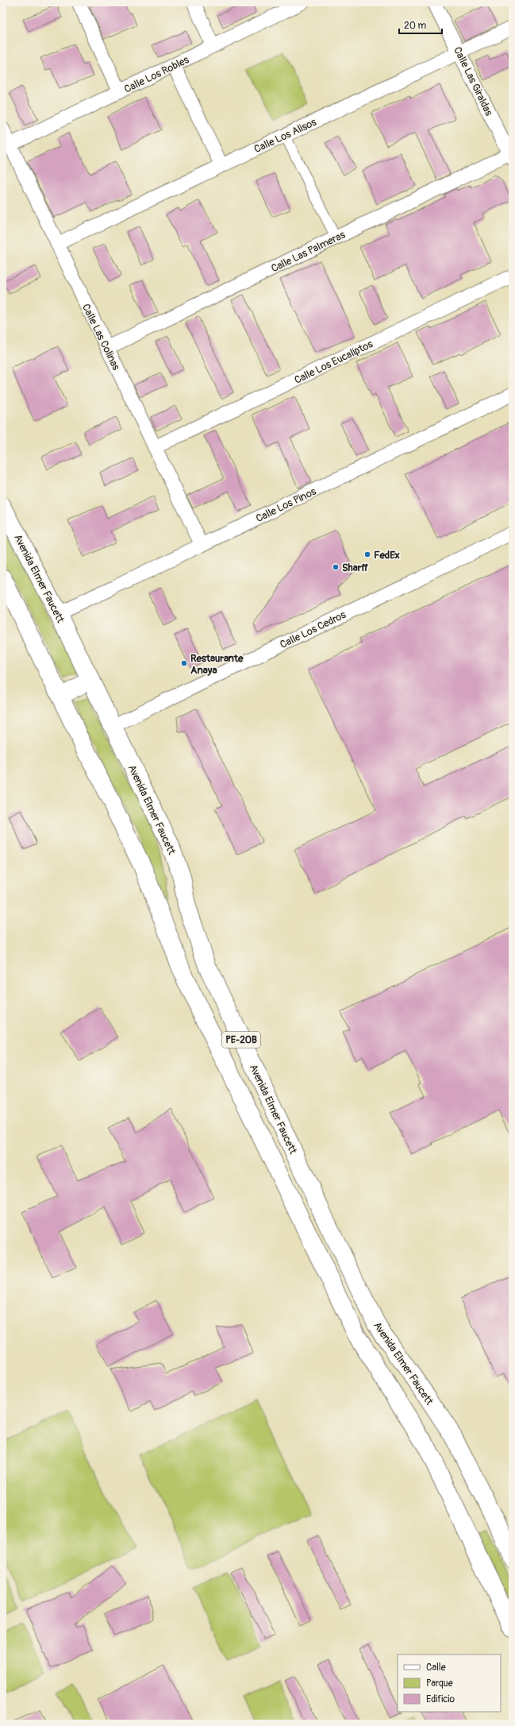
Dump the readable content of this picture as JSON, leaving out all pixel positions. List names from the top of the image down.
{
  "streets": {
    "highway": ["Avenida Elmer Faucett", "PE-20B"],
    "street": [
      "Calle Los Robles",
      "Calle Las Giraldas",
      "Calle Los Alisos",
      "Calle Las Palmeras",
      "Calle Las Colinas",
      "Calle Los Eucaliptos",
      "Calle Los Pinos",
      "Calle Los Cedros"
    ]
  },
  "crossings": [
    ["Calle Los Robles", "Calle Las Colinas"],
    ["Calle Las Giraldas", "Calle Los Alisos"],
    ["Calle Las Giraldas", "Calle Las Palmeras"],
    ["Calle Los Alisos", "Calle Las Colinas"],
    ["Calle Las Palmeras", "Calle Las Colinas"],
    ["Calle Las Colinas", "Calle Los Eucaliptos"],
    ["Calle Las Colinas", "Calle Los Pinos"],
    ["Calle Los Pinos", "Avenida Elmer Faucett"],
    ["Avenida Elmer Faucett", "Calle Los Cedros"]
  ],
  "places": ["FedEx", "Sharff", "Restaurante Anaya"],
  "legend": ["Calle", "Parque", "Edificio"],
  "scale_bar": "20 m"
}
